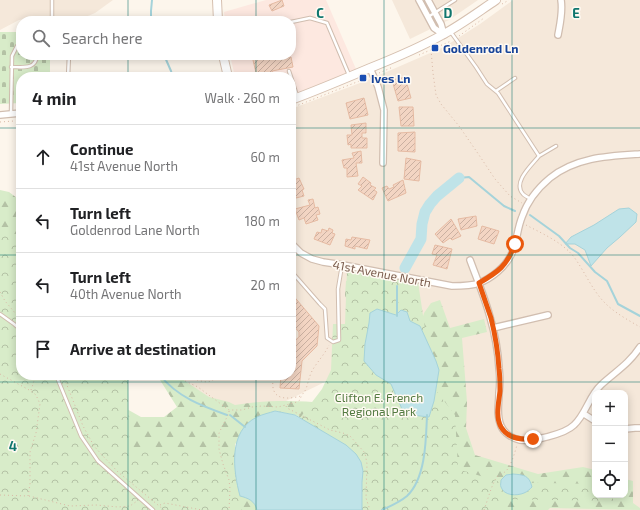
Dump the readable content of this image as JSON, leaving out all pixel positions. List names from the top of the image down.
{
  "streets": {
    "street": ["41st Avenue North"]
  },
  "parks": ["Clifton E. French Regional Park"],
  "places": {
    "transit": ["Goldenrod Ln", "Ives Ln"]
  },
  "page": {
    "search": "Search here",
    "heading": ["4 min", "Walk · 260 m"],
    "list": [
      ["Continue", "41st Avenue North", "60 m"],
      ["Turn left", "Goldenrod Lane North", "180 m"],
      ["Turn left", "40th Avenue North", "20 m"],
      "Arrive at destination"
    ],
    "map_buttons": ["+", "−"]
  },
  "grid": {
    "columns": ["C", "D", "E"],
    "rows": ["4"]
  }
}
